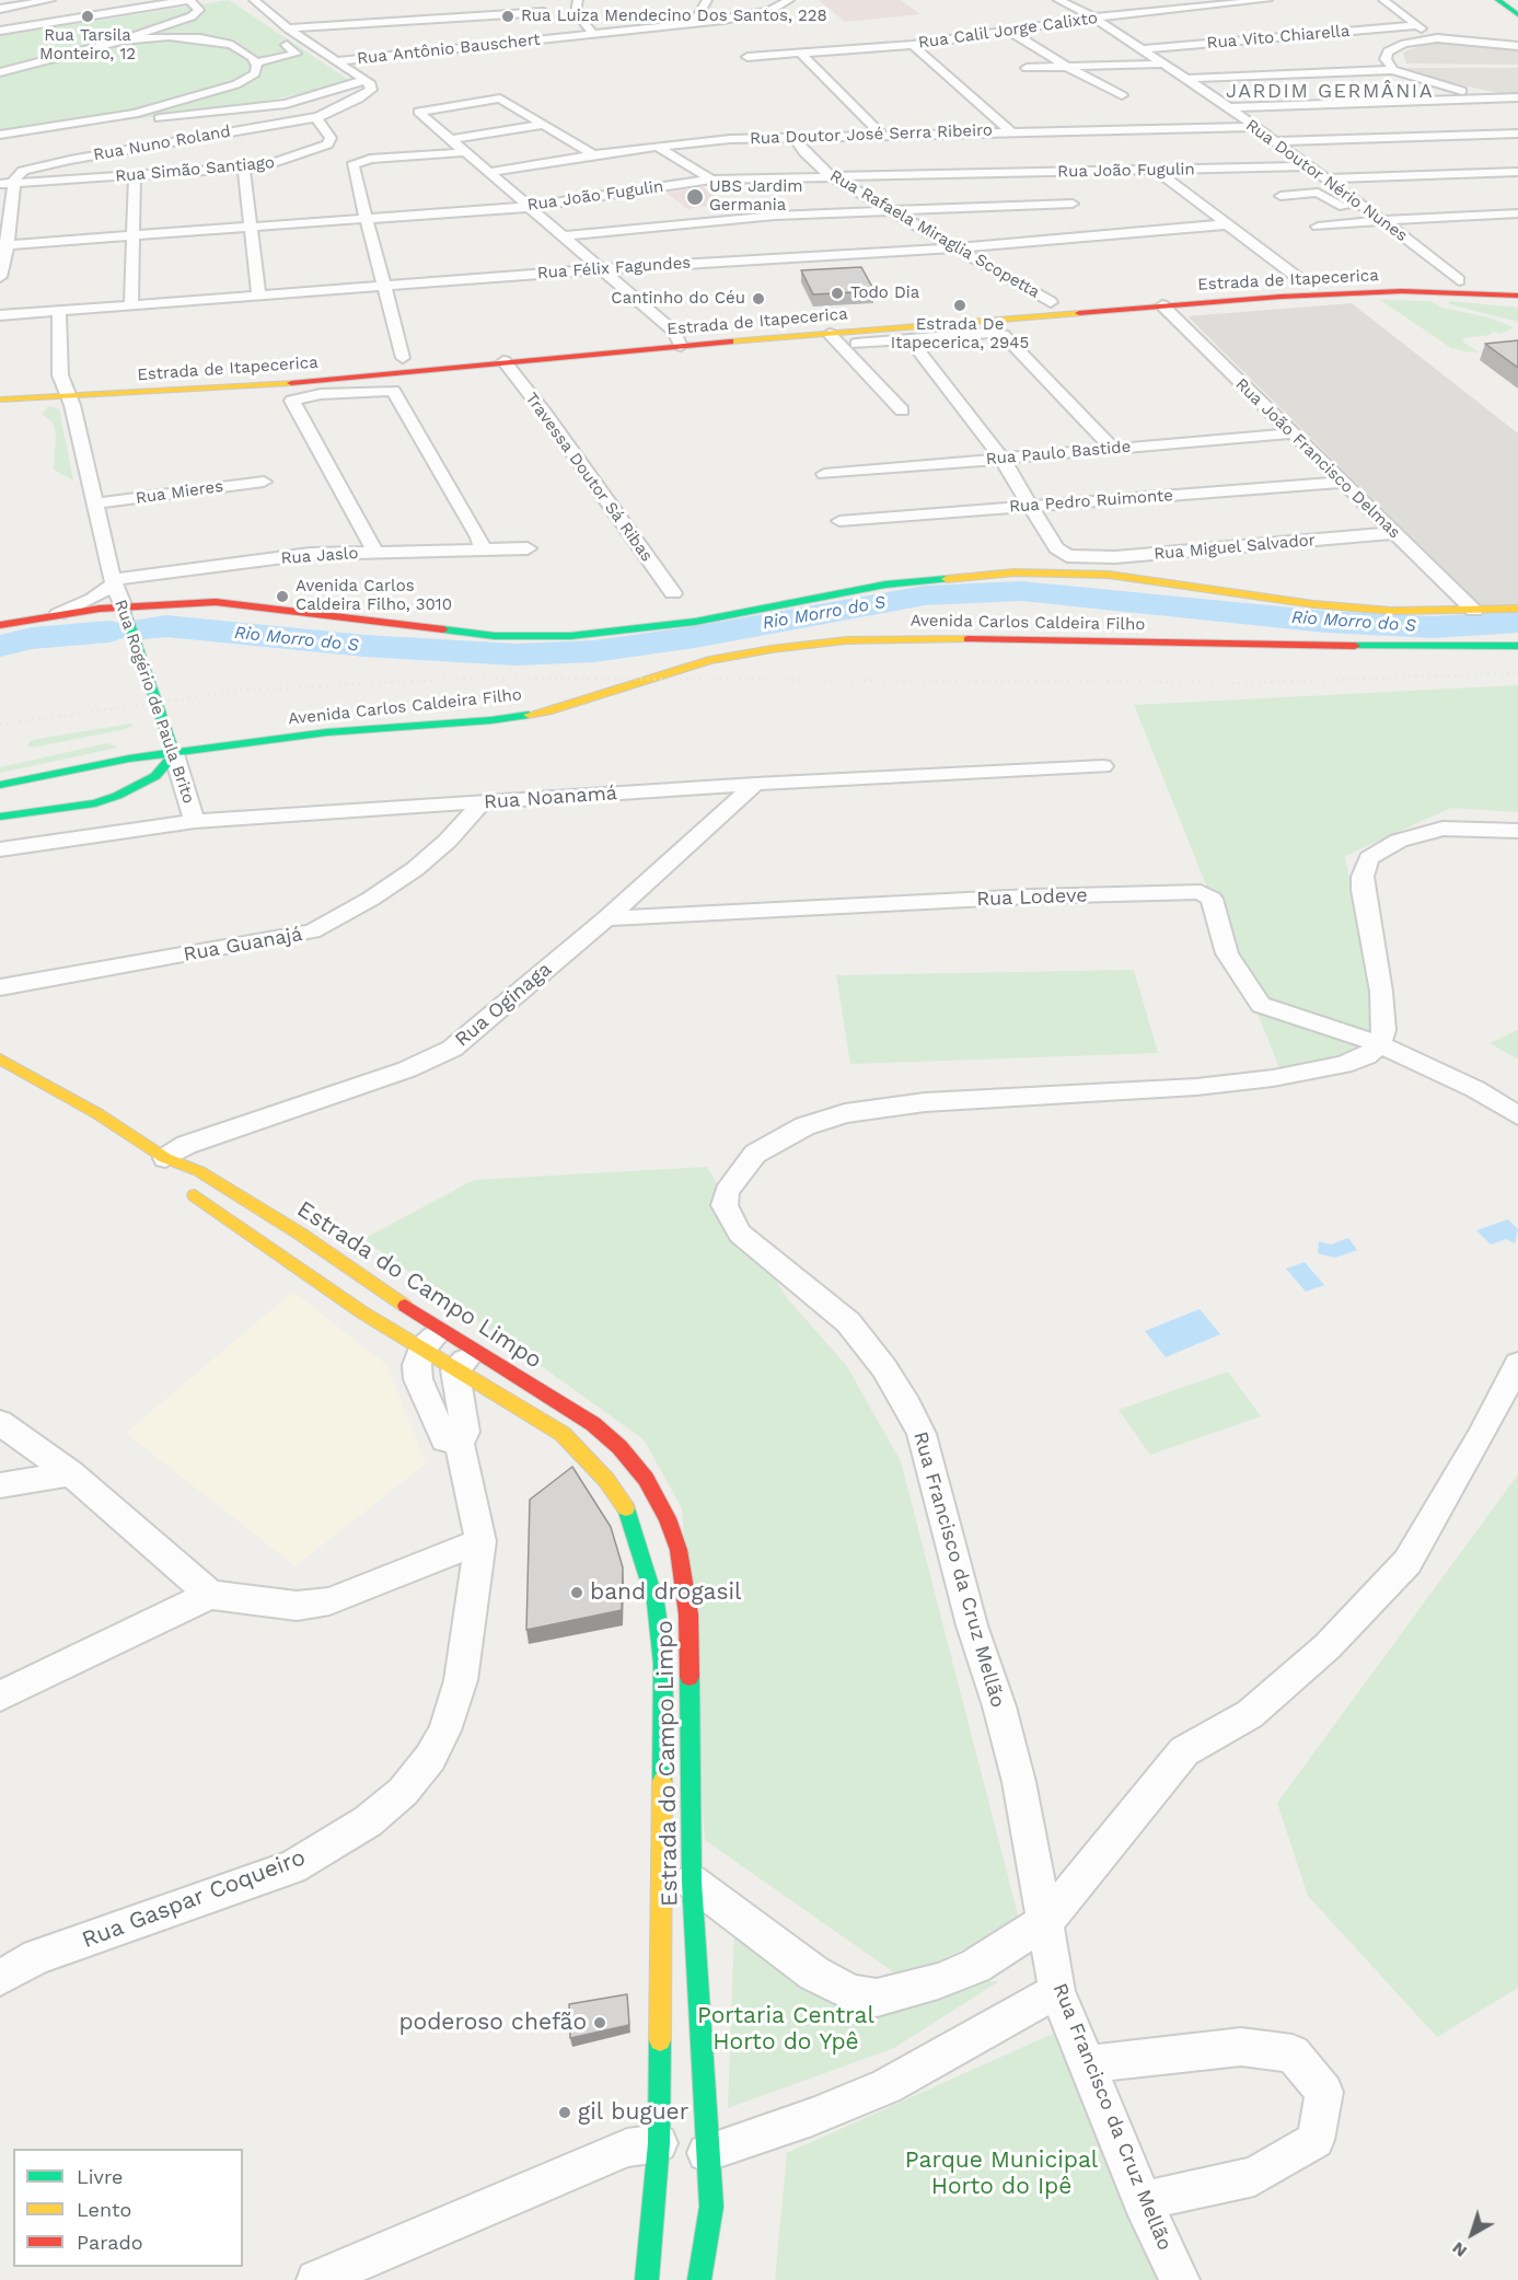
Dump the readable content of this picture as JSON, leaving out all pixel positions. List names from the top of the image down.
{
  "streets": {
    "main road": [
      "Estrada de Itapecerica",
      "Avenida Carlos Caldeira Filho",
      "Rua Rogério de Paula Brito",
      "Estrada do Campo Limpo"
    ],
    "street": [
      "Rua Calil Jorge Calixto",
      "Rua Vito Chiarella",
      "Rua Antônio Bauschert",
      "Rua Doutor José Serra Ribeiro",
      "Rua Nuno Roland",
      "Rua Simão Santiago",
      "Rua João Fugulin",
      "Rua Doutor Nério Nunes",
      "Rua Rafaela Miraglia Scopetta",
      "Rua Félix Fagundes",
      "Rua Paulo Bastide",
      "Rua João Francisco Delmas",
      "Travessa Doutor Sá Ribas",
      "Rua Mieres",
      "Rua Pedro Ruimonte",
      "Rua Miguel Salvador",
      "Rua Jaslo",
      "Rua Noanamá",
      "Rua Lodeve",
      "Rua Guanajá",
      "Rua Oginaga",
      "Rua Francisco da Cruz Mellão",
      "Rua Gaspar Coqueiro"
    ]
  },
  "crossings": [
    ["Rua Calil Jorge Calixto", "Rua Doutor Nério Nunes"],
    ["Rua Vito Chiarella", "Rua Doutor Nério Nunes"],
    ["Rua Doutor José Serra Ribeiro", "Rua Doutor Nério Nunes"],
    ["Rua Doutor José Serra Ribeiro", "Rua Rafaela Miraglia Scopetta"],
    ["Rua Nuno Roland", "Rua Simão Santiago"],
    ["Rua João Fugulin", "Rua Doutor Nério Nunes"],
    ["Rua João Fugulin", "Rua Rafaela Miraglia Scopetta"],
    ["Rua Doutor Nério Nunes", "Estrada de Itapecerica"],
    ["Rua Rafaela Miraglia Scopetta", "Rua Félix Fagundes"],
    ["Rua Rafaela Miraglia Scopetta", "Estrada de Itapecerica"],
    ["Rua Félix Fagundes", "Rua Rogério de Paula Brito"],
    ["Estrada de Itapecerica", "Rua João Francisco Delmas"],
    ["Estrada de Itapecerica", "Travessa Doutor Sá Ribas"],
    ["Estrada de Itapecerica", "Rua Rogério de Paula Brito"],
    ["Rua Paulo Bastide", "Rua João Francisco Delmas"],
    ["Rua João Francisco Delmas", "Rua Pedro Ruimonte"],
    ["Rua João Francisco Delmas", "Rua Miguel Salvador"],
    ["Rua João Francisco Delmas", "Avenida Carlos Caldeira Filho"],
    ["Rua Mieres", "Rua Rogério de Paula Brito"],
    ["Rua Pedro Ruimonte", "Rua Miguel Salvador"],
    ["Rua Jaslo", "Avenida Carlos Caldeira Filho"],
    ["Rua Jaslo", "Rua Rogério de Paula Brito"],
    ["Avenida Carlos Caldeira Filho", "Rua Rogério de Paula Brito"],
    ["Rua Rogério de Paula Brito", "Rua Noanamá"],
    ["Rua Noanamá", "Rua Guanajá"],
    ["Rua Noanamá", "Rua Oginaga"],
    ["Rua Lodeve", "Rua Oginaga"],
    ["Rua Lodeve", "Rua Francisco da Cruz Mellão"],
    ["Rua Oginaga", "Estrada do Campo Limpo"],
    ["Estrada do Campo Limpo", "Rua Gaspar Coqueiro"]
  ],
  "districts": ["JARDIM GERMÂNIA"],
  "water": ["Rio Morro do S"],
  "parks": ["Portaria Central Horto do Ypê", "Parque Municipal Horto do Ipê"],
  "places": [
    "Rua Tarsila Monteiro, 12",
    "Rua Luiza Mendecino Dos Santos, 228",
    "UBS Jardim Germania",
    "Todo Dia",
    "Cantinho do Céu",
    "Estrada De Itapecerica, 2945",
    "Avenida Carlos Caldeira Filho, 3010",
    "band drogasil",
    "poderoso chefão",
    "gil buguer"
  ],
  "legend": ["Livre", "Lento", "Parado"],
  "north": "bottom left"
}
